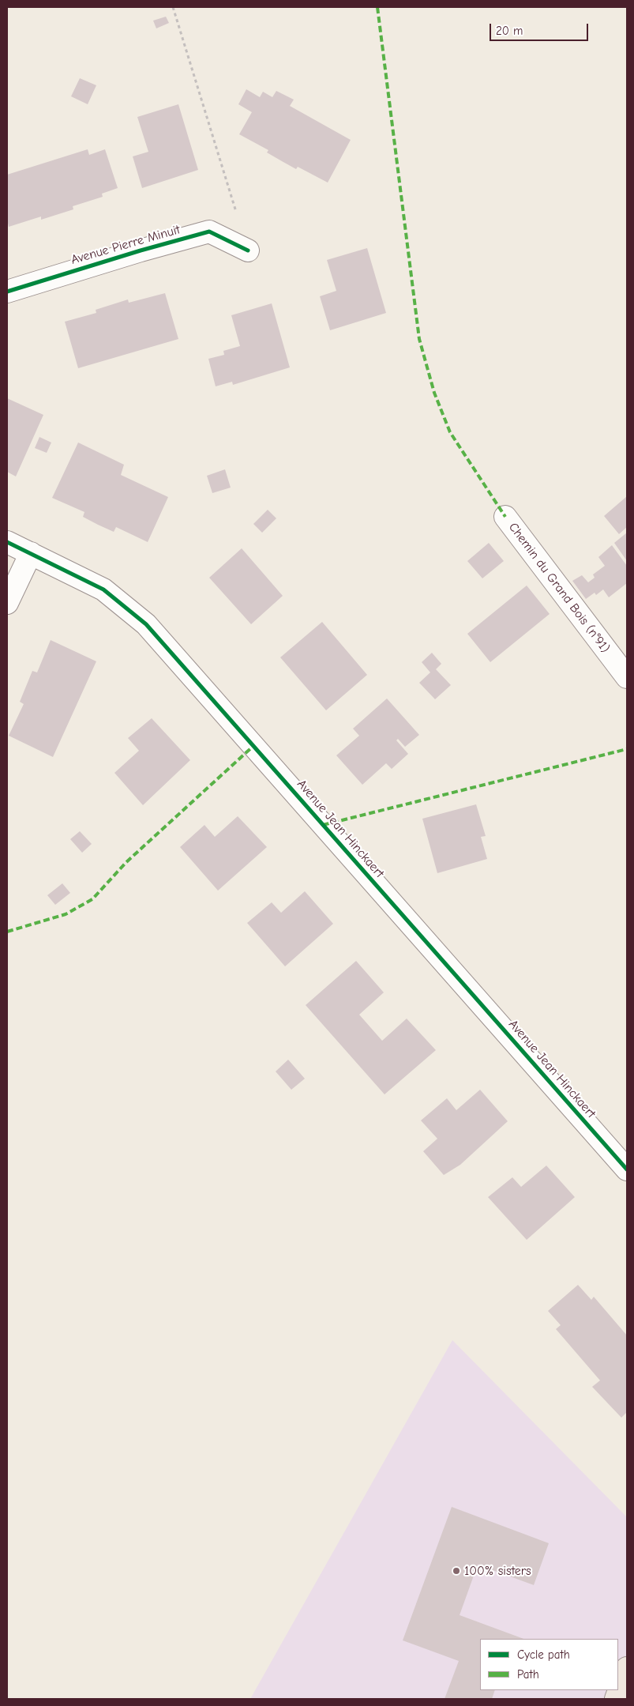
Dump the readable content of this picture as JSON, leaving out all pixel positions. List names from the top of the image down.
{
  "streets": {
    "street": ["Avenue Pierre Minuit", "Chemin du Grand Bois (n°91)", "Avenue Jean Hinckaert"]
  },
  "places": ["100% sisters"],
  "legend": ["Cycle path", "Path"],
  "scale_bar": "20 m"
}
